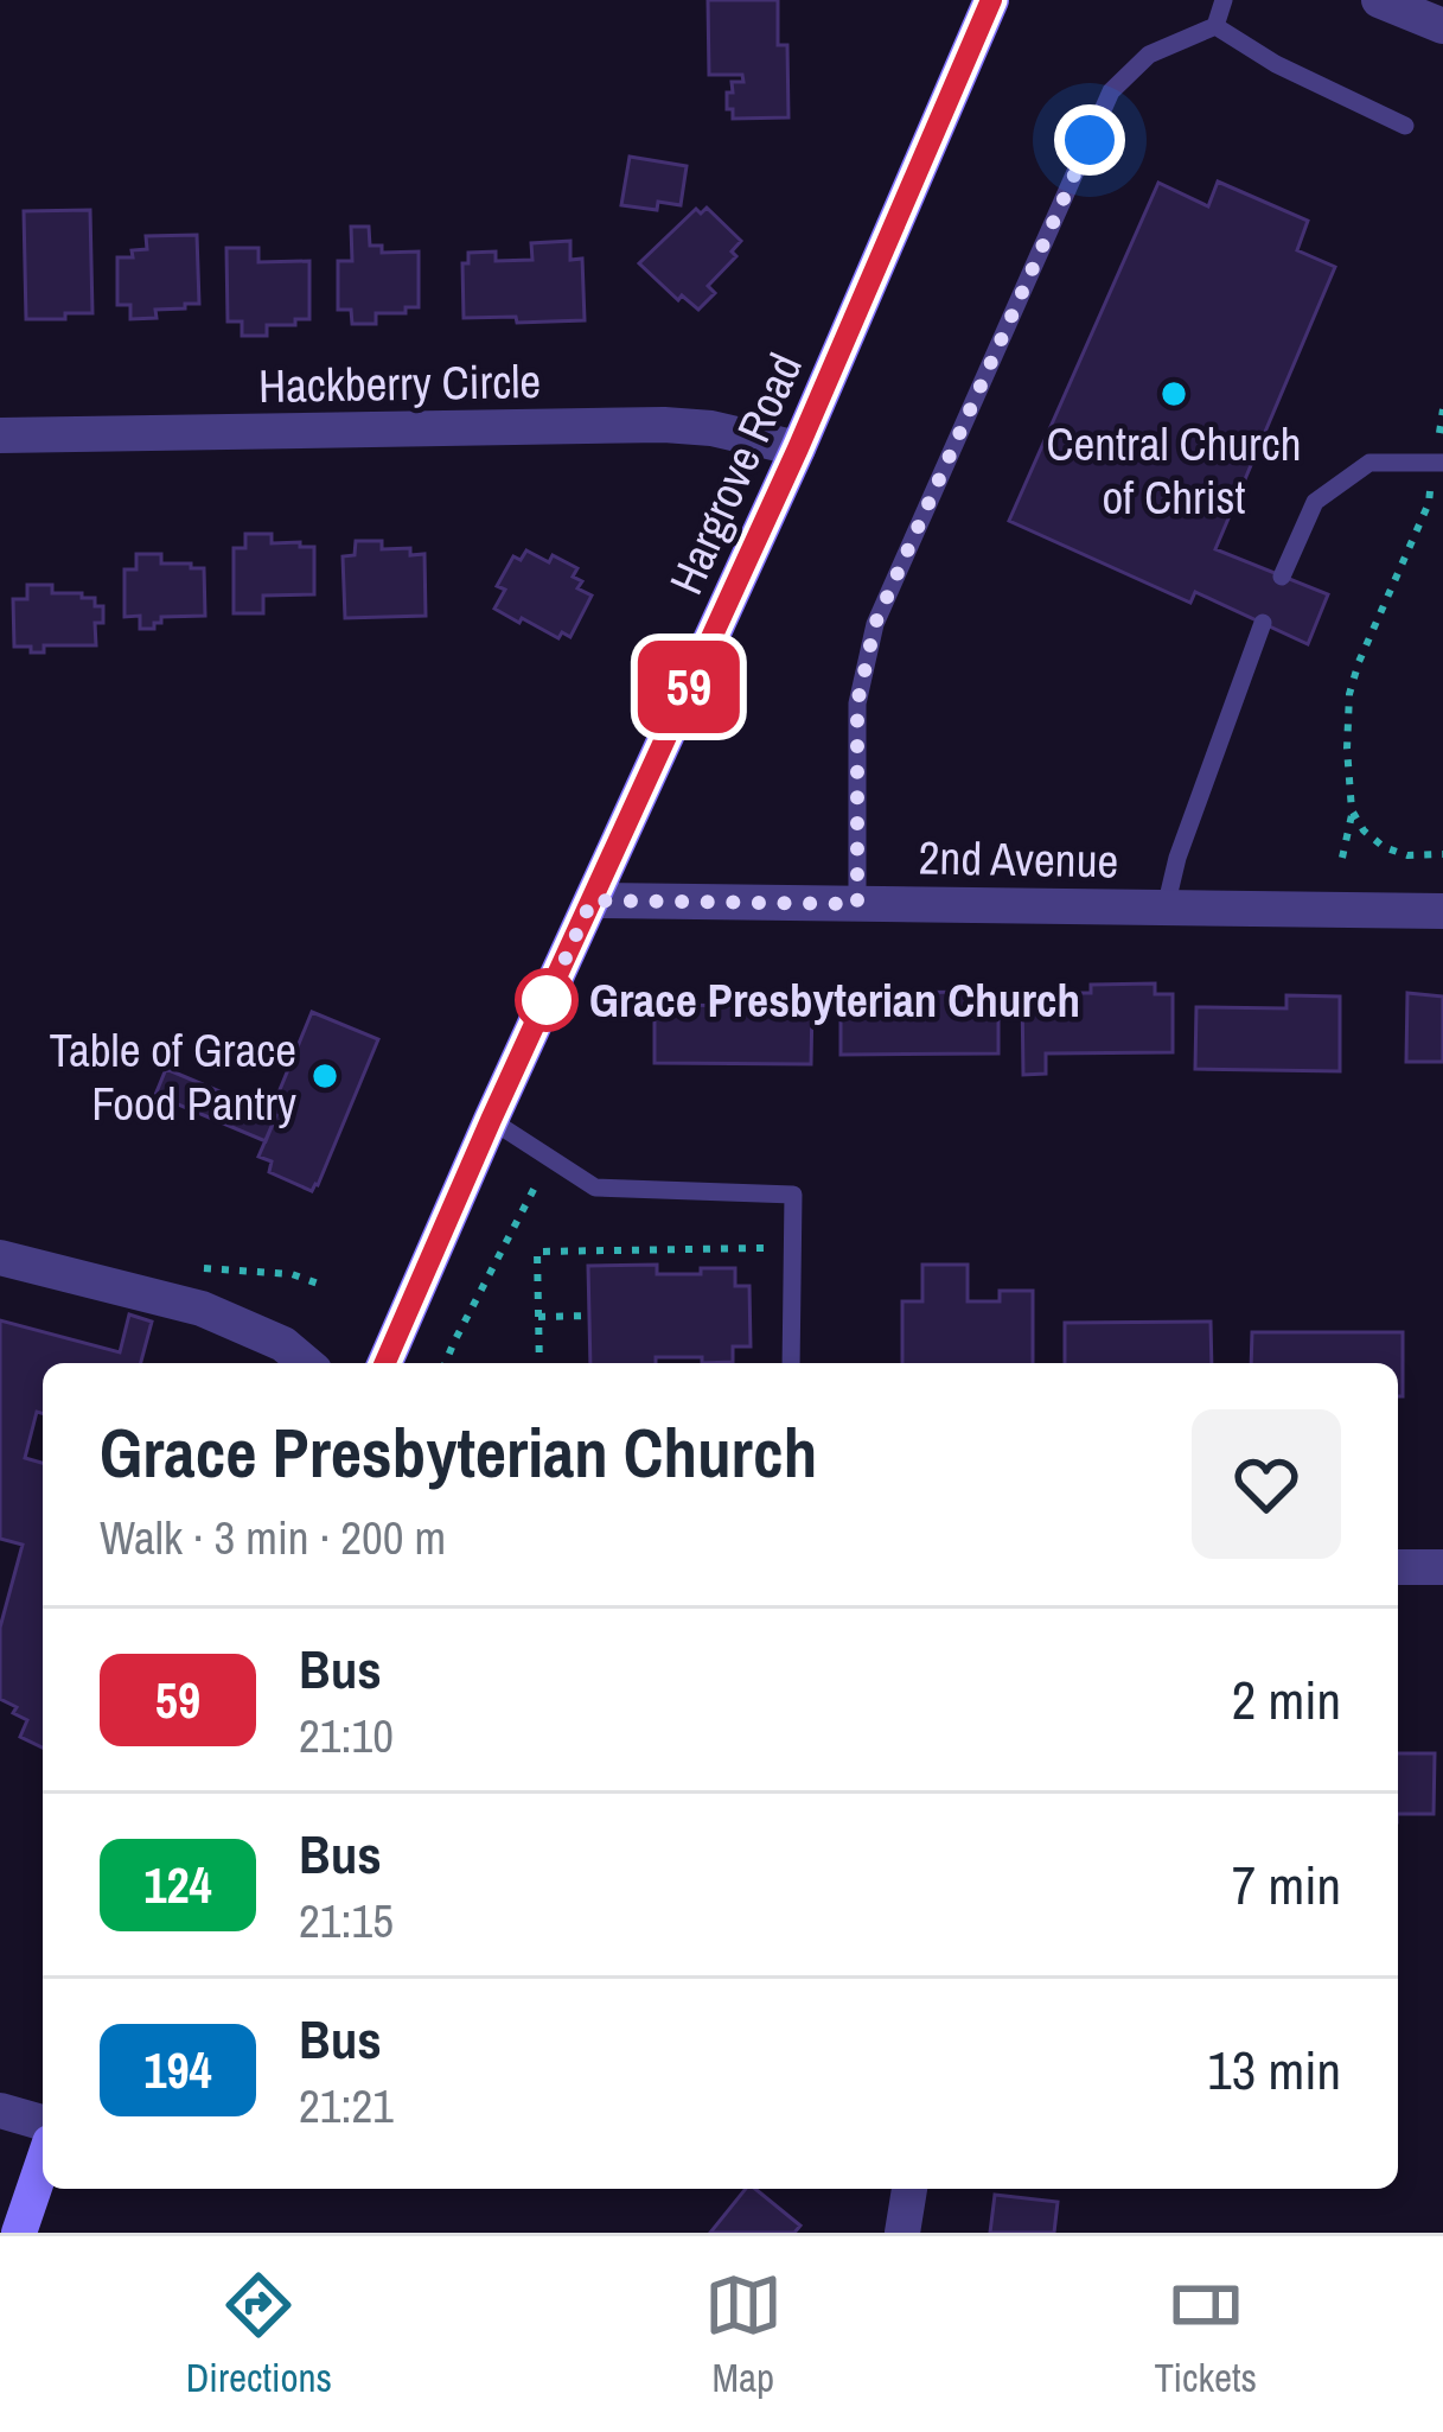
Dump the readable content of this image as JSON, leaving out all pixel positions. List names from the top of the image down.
{
  "streets": {
    "main road": ["Hargrove Road"],
    "street": ["Hackberry Circle", "2nd Avenue"]
  },
  "crossings": [
    ["Hackberry Circle", "Hargrove Road"],
    ["Hargrove Road", "2nd Avenue"]
  ],
  "places": ["Central Church of Christ", "Grace Presbyterian Church", "Table of Grace Food Pantry"],
  "lines": ["bus line 59"],
  "page": {
    "on_map": "59",
    "heading": ["Grace Presbyterian Church", "Walk · 3 min · 200 m"],
    "list": [
      {
        "mark": "59",
        "name": "Bus",
        "note": "21:10",
        "value": "2 min"
      },
      {
        "mark": "124",
        "name": "Bus",
        "note": "21:15",
        "value": "7 min"
      },
      {
        "mark": "194",
        "name": "Bus",
        "note": "21:21",
        "value": "13 min"
      }
    ],
    "tabs": ["Directions", "Map", "Tickets"]
  }
}
